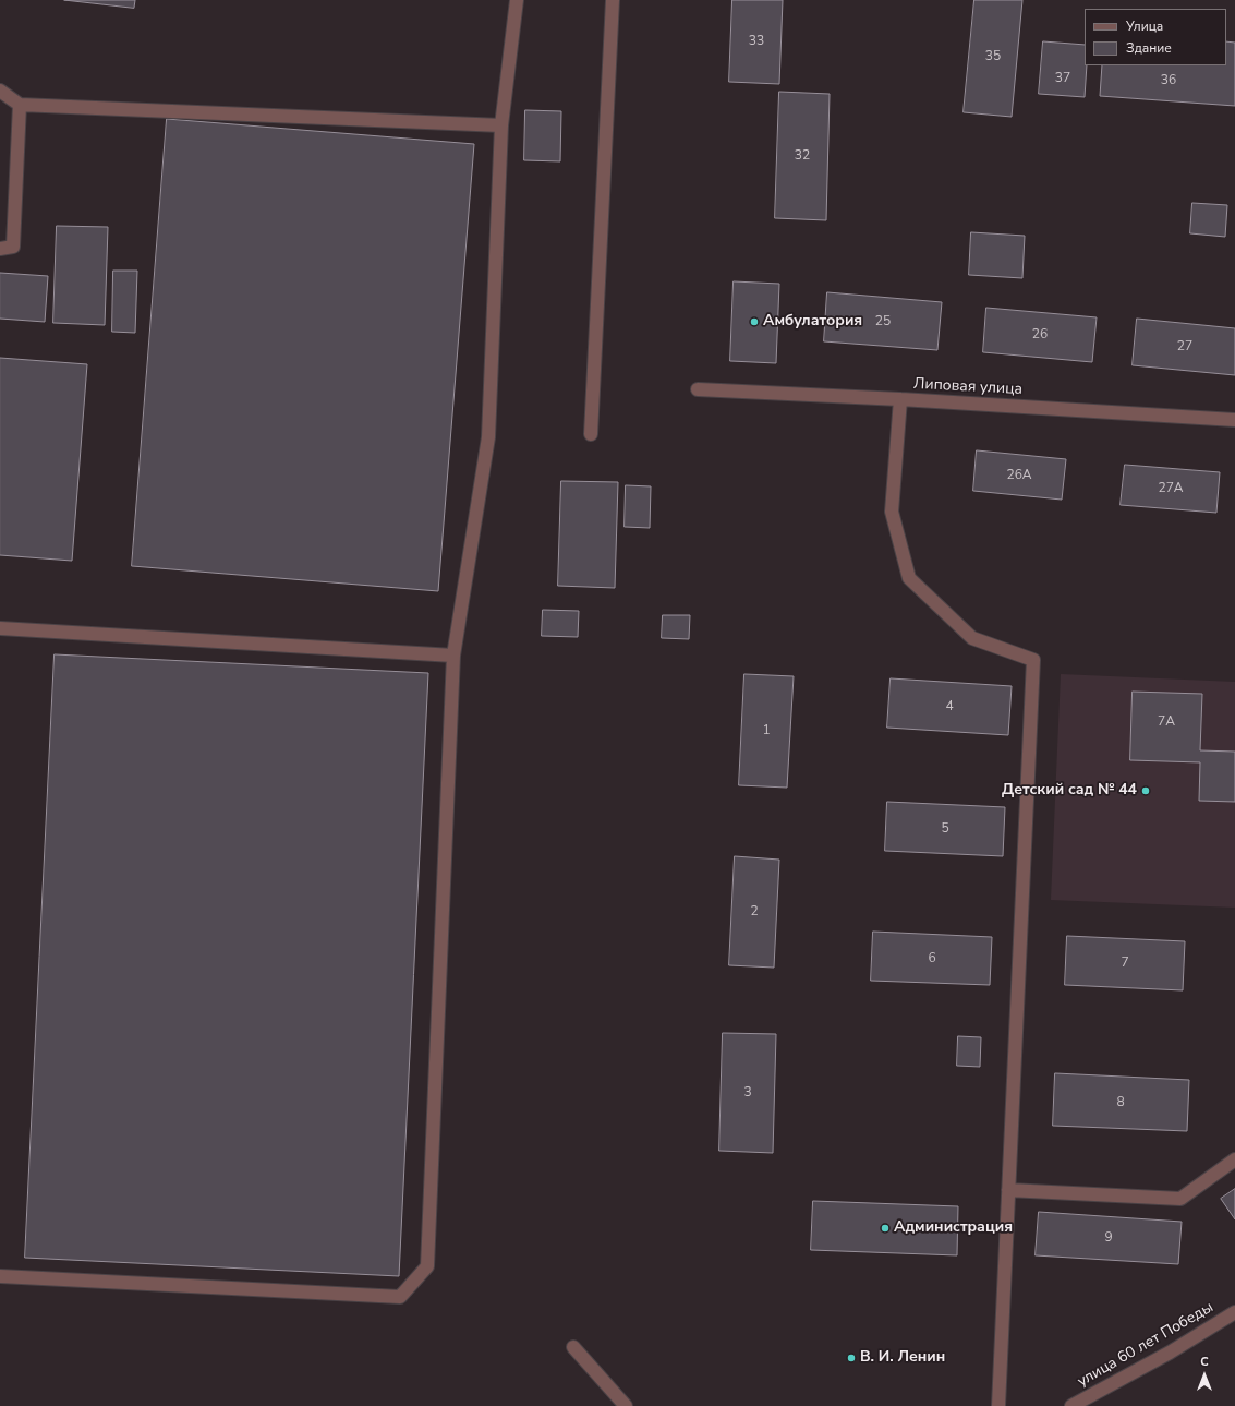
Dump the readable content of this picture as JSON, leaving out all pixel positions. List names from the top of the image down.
{
  "streets": {
    "street": ["Липовая улица", "улица 60 лет Победы"]
  },
  "places": [
    "Амбулатория",
    "Детский сад № 44",
    "Администрация",
    "В. И. Ленин"
  ],
  "house_numbers": [
    "33",
    "35",
    "37",
    "36",
    "32",
    "25",
    "26",
    "27",
    "26А",
    "27А",
    "4",
    "7А",
    "1",
    "5",
    "2",
    "6",
    "7",
    "3",
    "8",
    "9"
  ],
  "legend": ["Улица", "Здание"],
  "north": "top"
}
